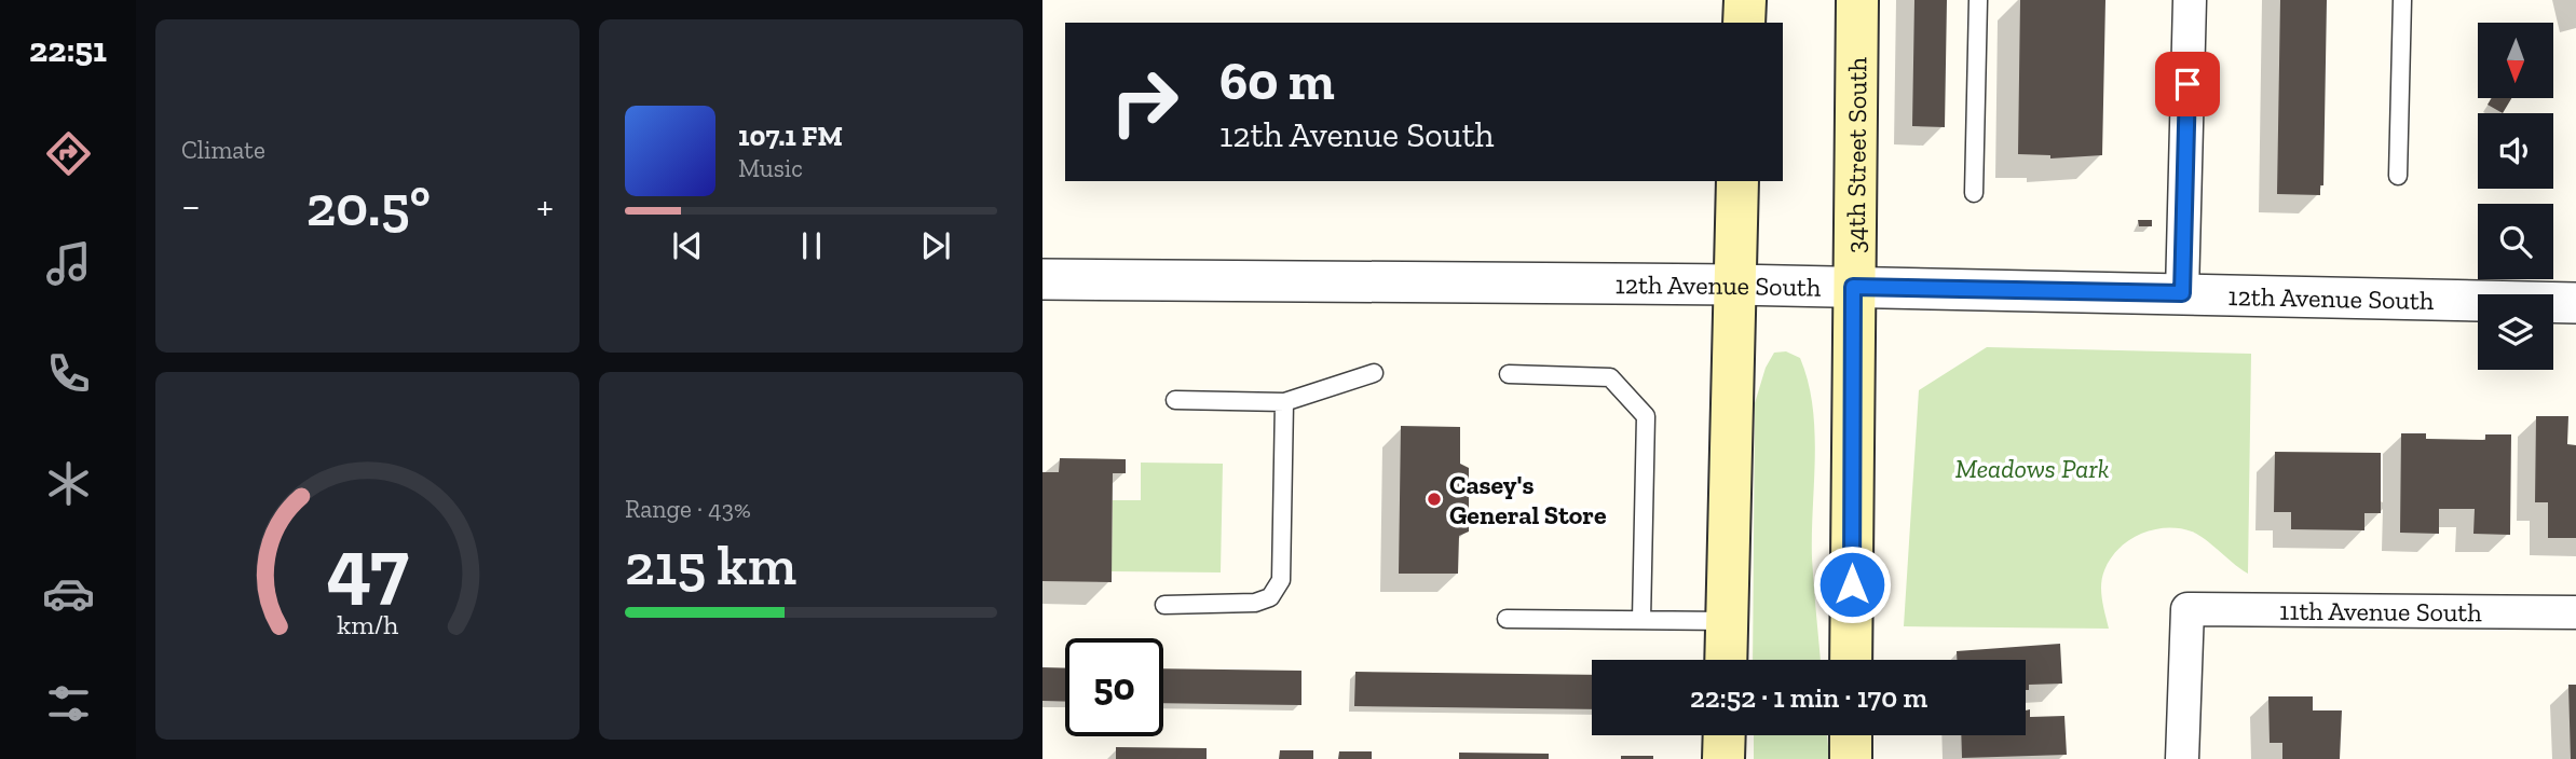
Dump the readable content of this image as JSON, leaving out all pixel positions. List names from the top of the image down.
{
  "streets": {
    "main road": ["34th Street South"],
    "street": ["12th Avenue South", "11th Avenue South"]
  },
  "crossings": [
    ["34th Street South", "12th Avenue South"]
  ],
  "parks": ["Meadows Park"],
  "places": ["Casey's General Store"],
  "north": "bottom",
  "page": {
    "tabs": "22:51",
    "tile": [
      "Climate",
      ["Range · 43%", "215 km"]
    ],
    "turn": ["60 m", "12th Avenue South"],
    "song": ["107.1 FM", "Music"],
    "heat": ["−", "20.5°", "+"],
    "limit": "50",
    "trip": "22:52 · 1 min · 170 m",
    "gauge": ["47", "km/h"]
  }
}
